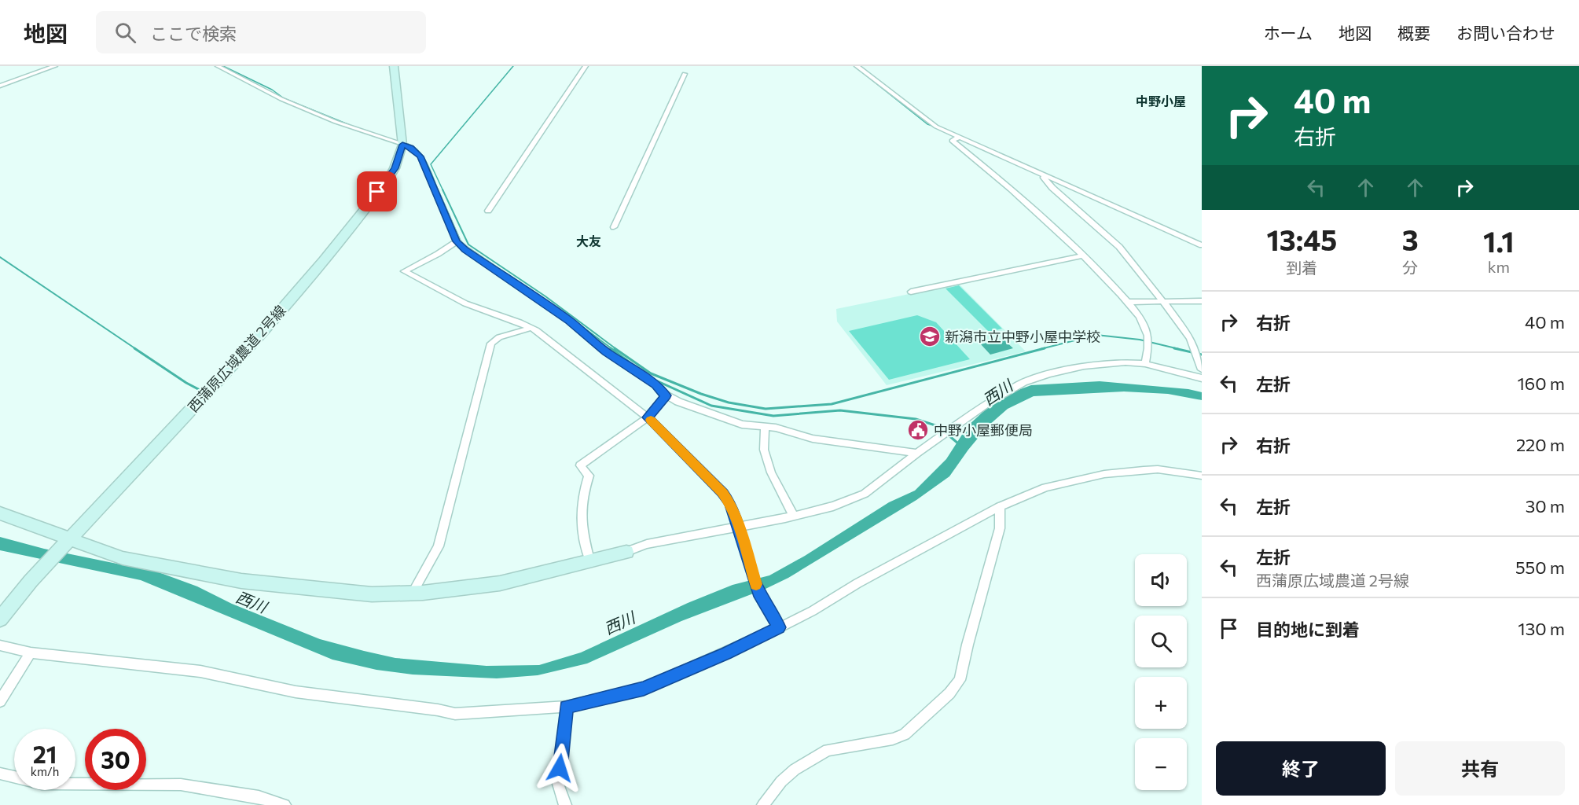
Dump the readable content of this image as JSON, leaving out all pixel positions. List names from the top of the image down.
{
  "streets": {
    "street": ["西蒲原広域農道 2号線"]
  },
  "districts": ["中野小屋", "大友"],
  "water": ["西川"],
  "places": {
    "school or university": ["新潟市立中野小屋中学校"],
    "public building": ["中野小屋郵便局"]
  },
  "page": {
    "header": "地図",
    "search": "ここで検索",
    "nav": [
      "ホーム",
      "地図",
      "概要",
      "お問い合わせ"
    ],
    "turn": ["40 m", "右折"],
    "eta": [
      "13:45",
      "到着",
      "3",
      "分",
      "1.1",
      "km"
    ],
    "list": [
      {
        "name": "右折",
        "value": "40 m"
      },
      {
        "name": "左折",
        "value": "160 m"
      },
      {
        "name": "右折",
        "value": "220 m"
      },
      {
        "name": "左折",
        "value": "30 m"
      },
      {
        "name": "左折",
        "note": "西蒲原広域農道 2号線",
        "value": "550 m"
      },
      {
        "name": "目的地に到着",
        "value": "130 m"
      }
    ],
    "map_buttons": ["+", "−"],
    "speed": "21 km/h",
    "limit": "30",
    "buttons": ["終了", "共有"]
  }
}
